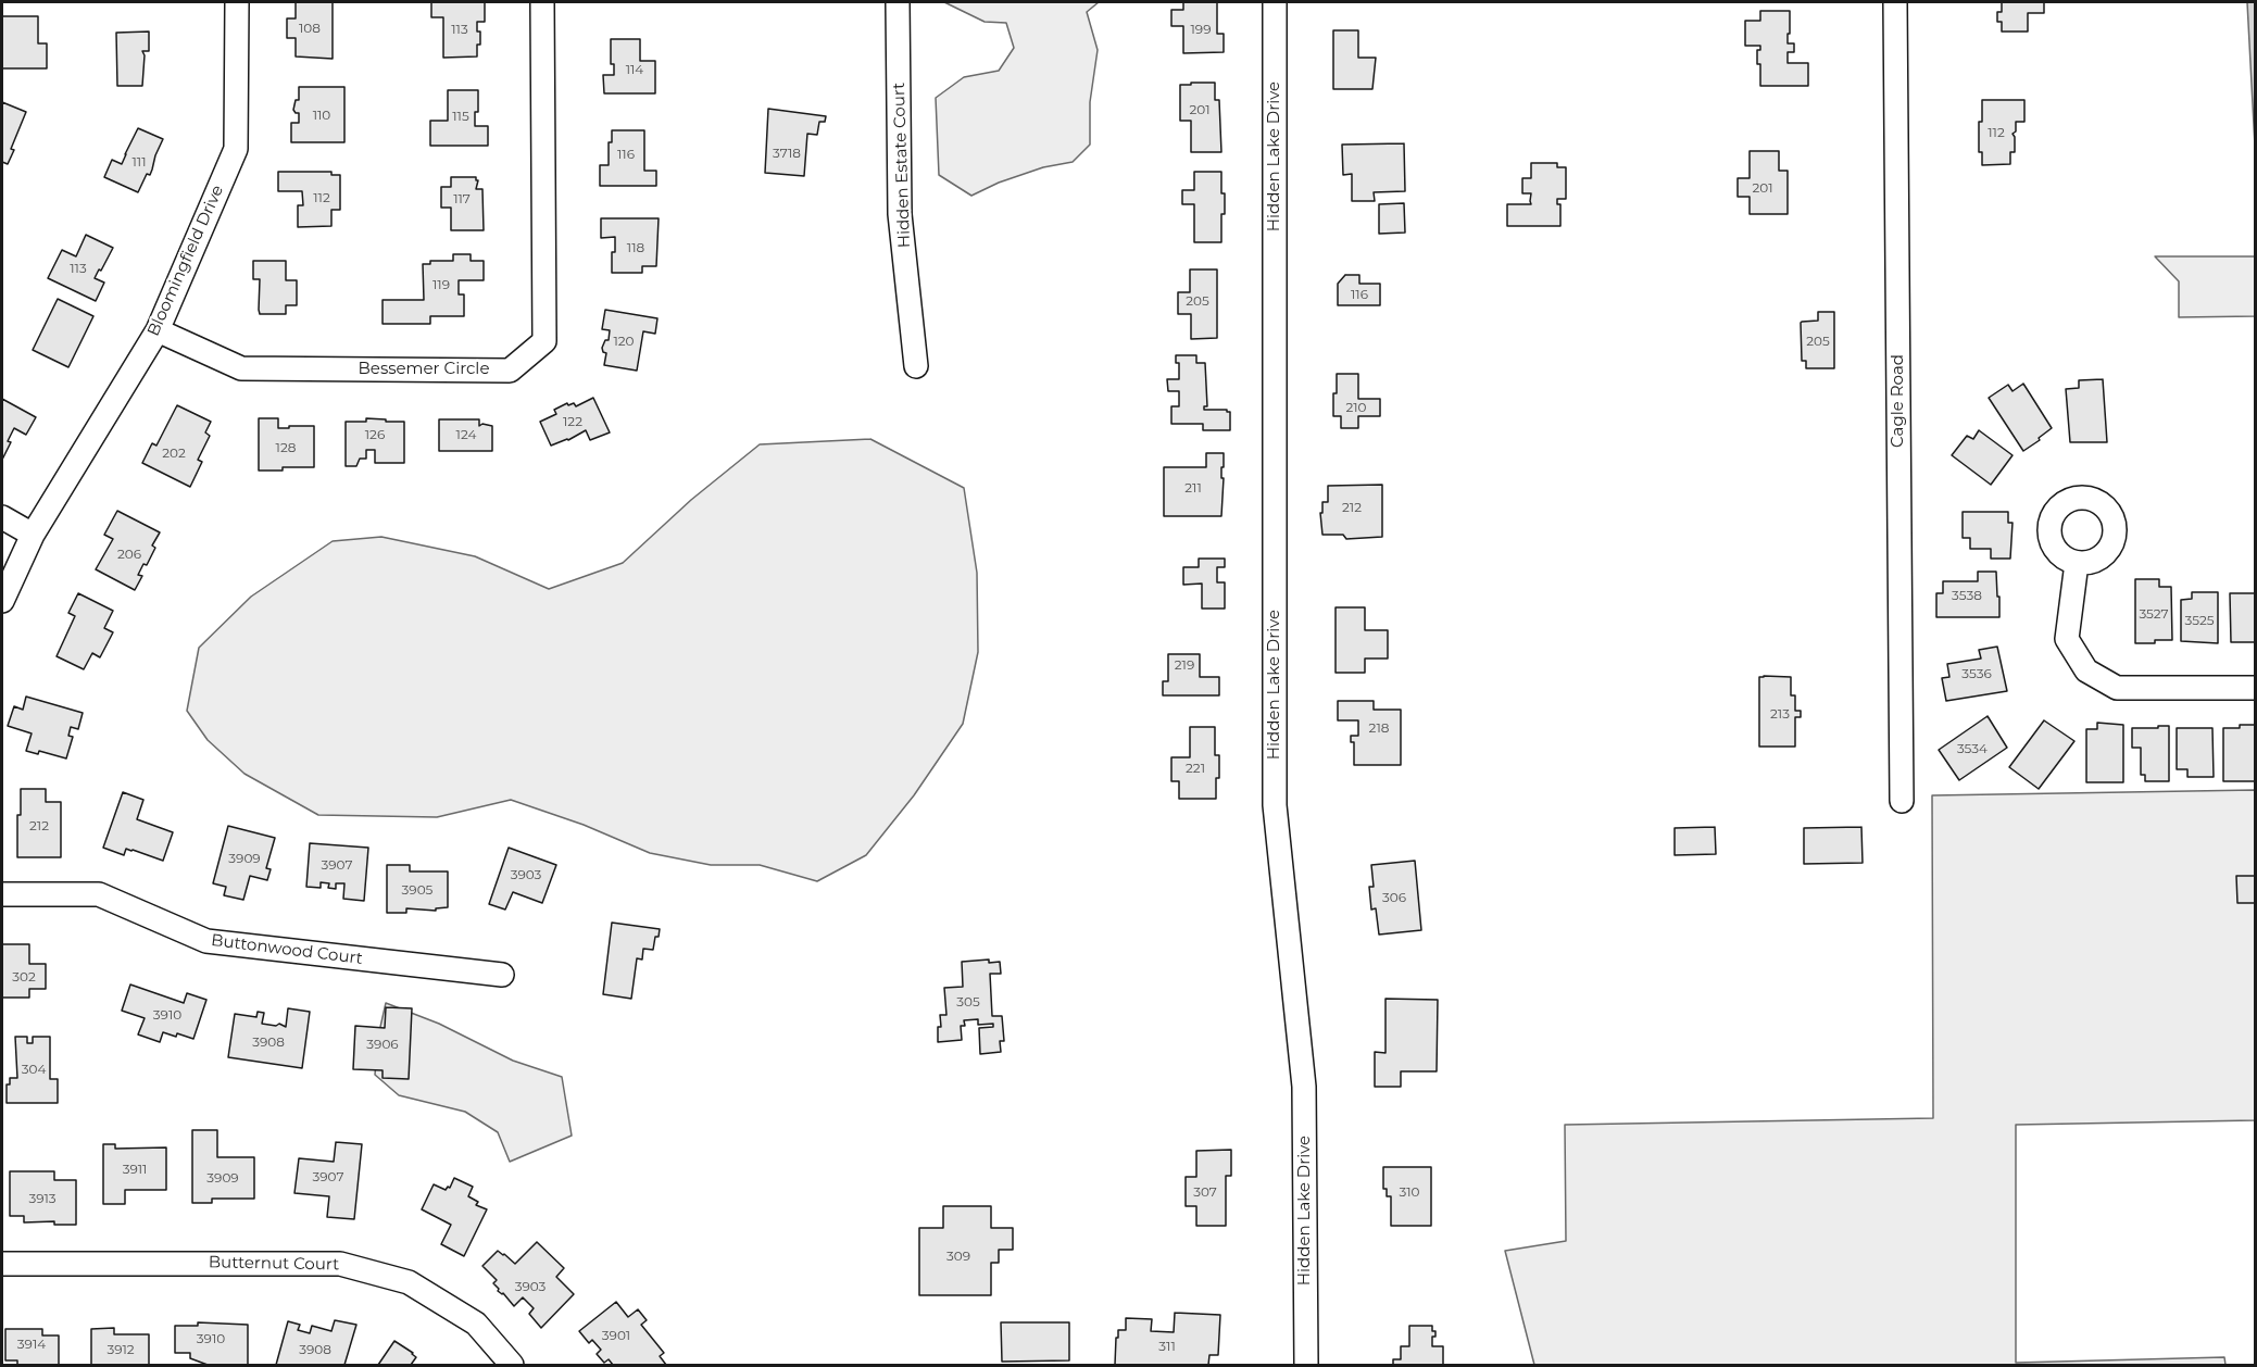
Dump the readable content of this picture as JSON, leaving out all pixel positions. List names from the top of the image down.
{
  "streets": {
    "street": [
      "Hidden Lake Drive",
      "Hidden Estate Court",
      "Bloomingfield Drive",
      "Bessemer Circle",
      "Cagle Road",
      "Buttonwood Court",
      "Butternut Court"
    ]
  },
  "crossings": [
    ["Bloomingfield Drive", "Bessemer Circle"]
  ],
  "house_numbers": [
    "108",
    "113",
    "199",
    "114",
    "201",
    "110",
    "115",
    "112",
    "3718",
    "116",
    "111",
    "201",
    "112",
    "117",
    "118",
    "113",
    "119",
    "116",
    "205",
    "120",
    "205",
    "210",
    "122",
    "126",
    "124",
    "128",
    "202",
    "211",
    "212",
    "206",
    "3538",
    "3527",
    "3525",
    "219",
    "3536",
    "213",
    "218",
    "3534",
    "221",
    "212",
    "3909",
    "3907",
    "3903",
    "3905",
    "306",
    "302",
    "305",
    "3910",
    "3908",
    "3906",
    "304",
    "3911",
    "3907",
    "3909",
    "307",
    "310",
    "3913",
    "309",
    "3903",
    "3901",
    "3910",
    "3914",
    "311",
    "3912",
    "3908"
  ]
}
